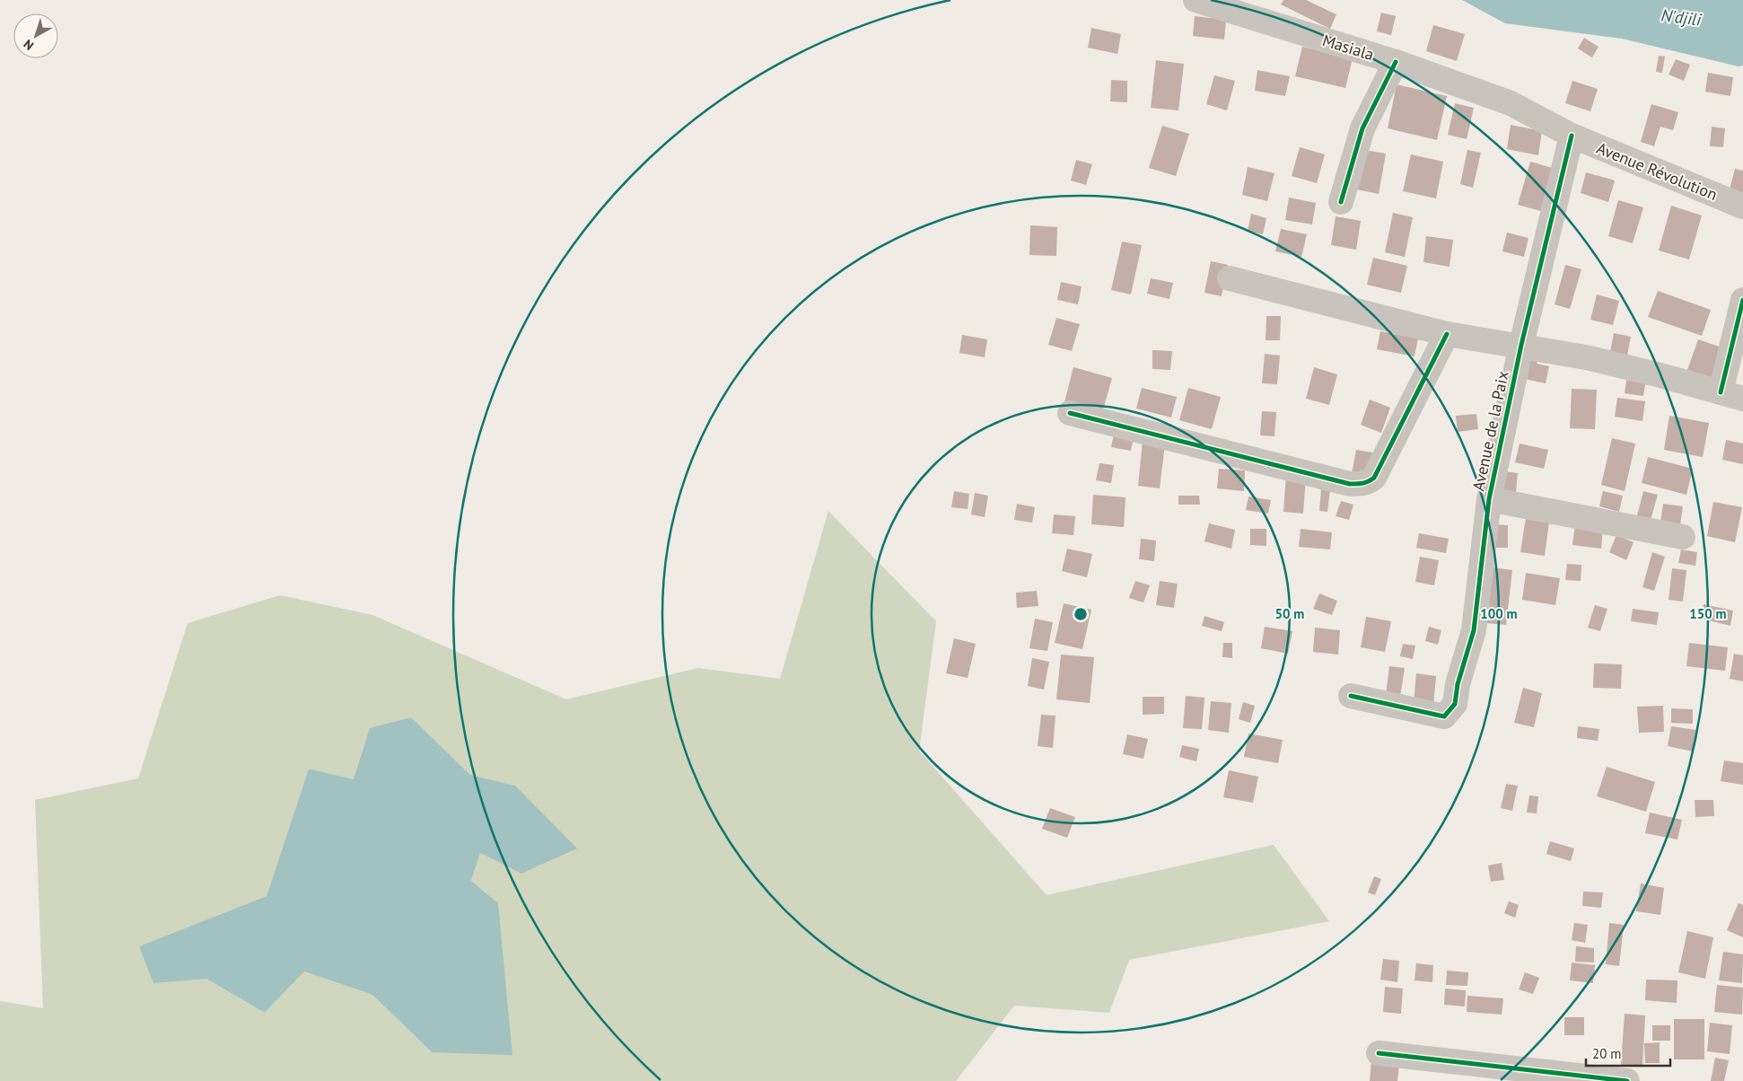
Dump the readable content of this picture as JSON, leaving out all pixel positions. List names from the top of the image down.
{
  "streets": {
    "street": ["Masiala", "Avenue Révolution", "Avenue de la Paix"]
  },
  "crossings": [
    ["Masiala", "Avenue Révolution"],
    ["Masiala", "Avenue de la Paix"],
    ["Avenue Révolution", "Avenue de la Paix"]
  ],
  "water": ["N'djili"],
  "scale_bar": "20 m",
  "north": "bottom left",
  "rings": ["50 m", "100 m", "150 m"]
}
